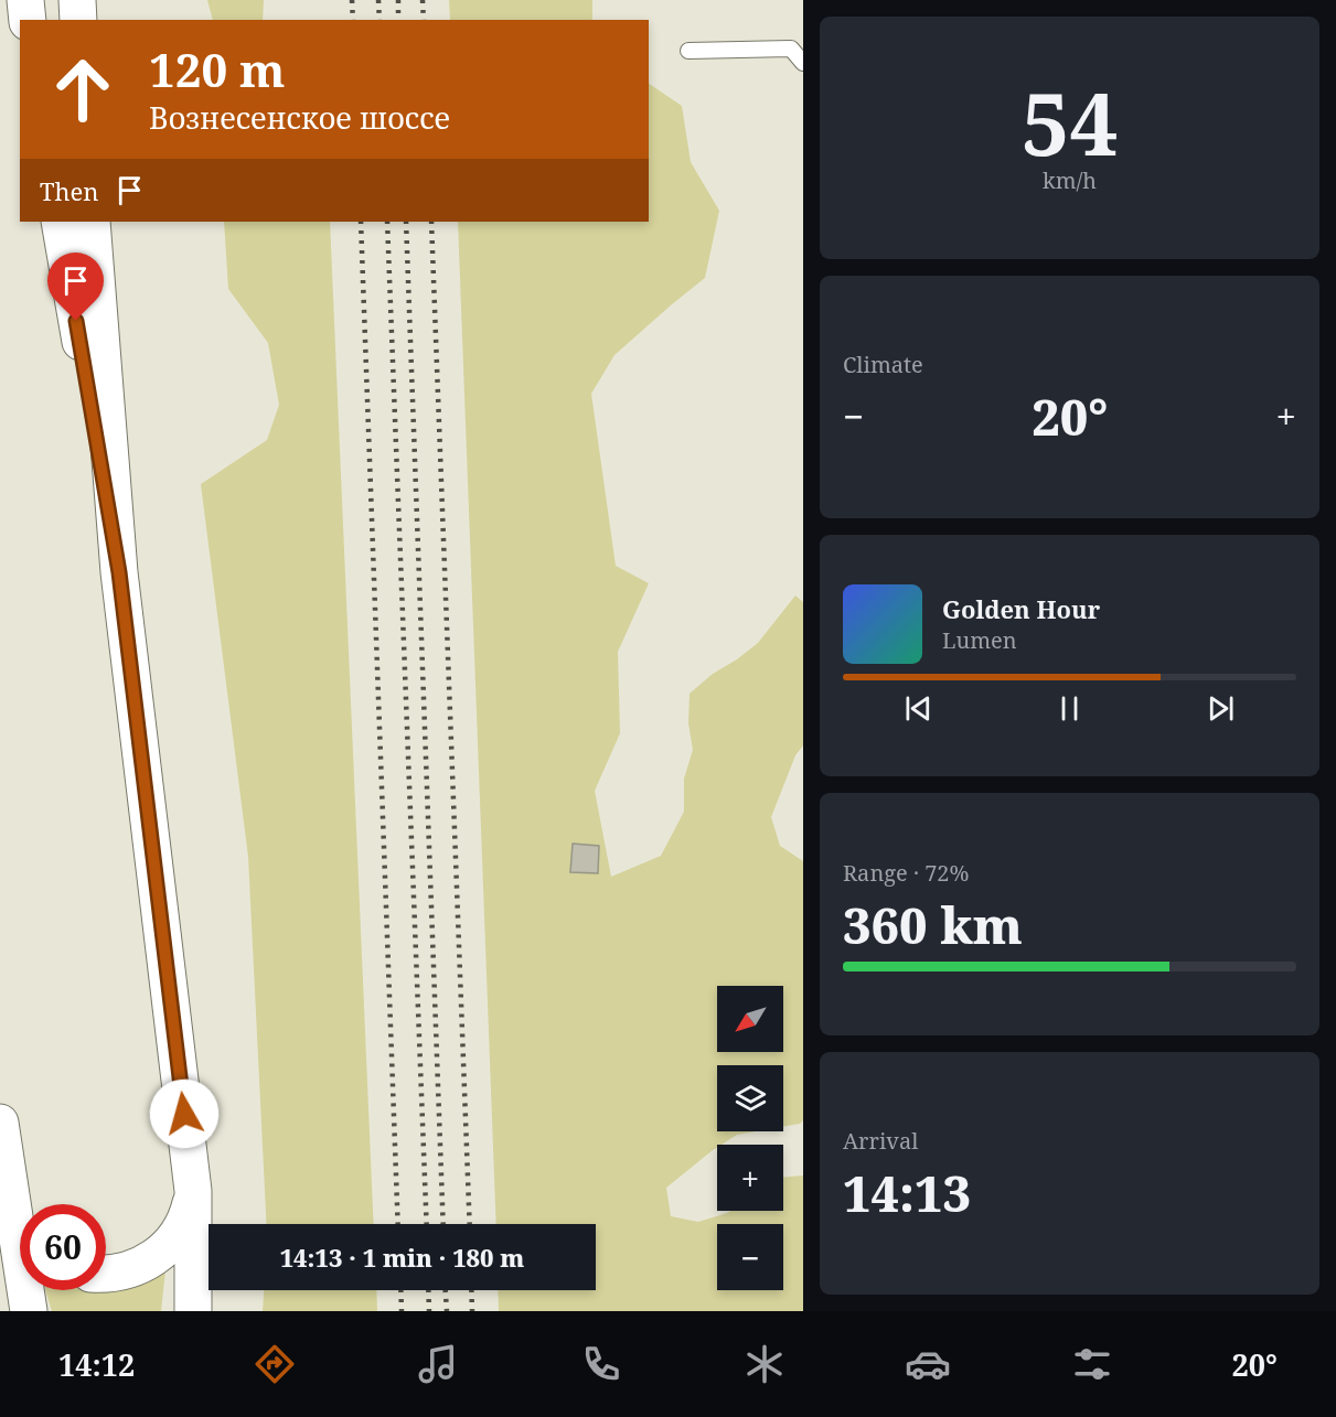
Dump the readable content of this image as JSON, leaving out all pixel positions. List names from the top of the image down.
{
  "north": "bottom left",
  "page": {
    "tile": [
      ["54", "km/h"],
      "Climate",
      ["Range · 72%", "360 km"],
      ["Arrival", "14:13"]
    ],
    "turn": ["120 m", "Вознесенское шоссе"],
    "then": "Then",
    "heat": ["−", "20°", "+"],
    "song": ["Golden Hour", "Lumen"],
    "map_buttons": ["+", "−"],
    "limit": "60",
    "trip": "14:13 · 1 min · 180 m",
    "tabs": ["14:12", "20°"]
  }
}
